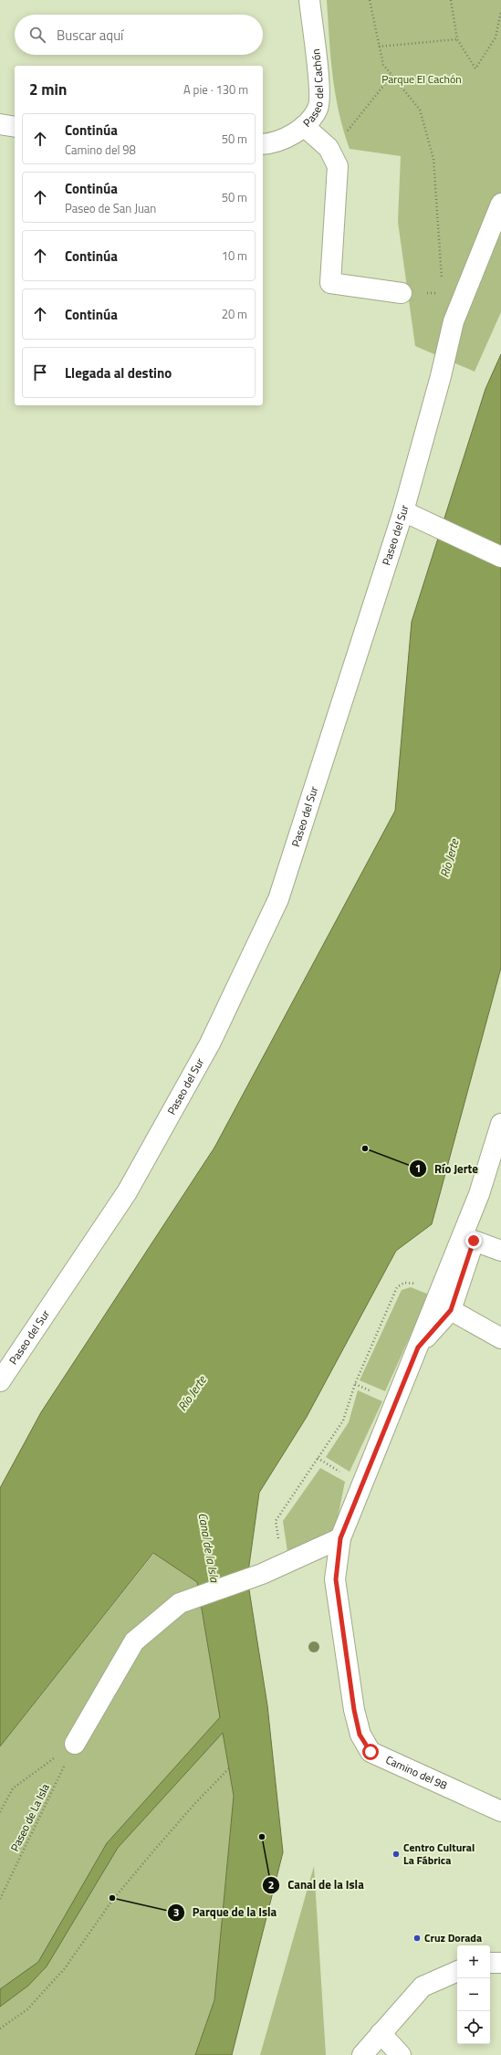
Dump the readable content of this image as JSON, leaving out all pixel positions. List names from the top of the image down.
{
  "streets": {
    "street": ["Paseo del Cachón", "Paseo del Sur", "Camino del 98"],
    "path": ["Paseo de La Isla"]
  },
  "water": ["Río Jerte", "Canal de la Isla"],
  "parks": ["Parque El Cachón"],
  "places": [
    "Río Jerte",
    "Canal de la Isla",
    "Centro Cultural La Fábrica",
    "Parque de la Isla",
    "Cruz Dorada"
  ],
  "page": {
    "search": "Buscar aquí",
    "heading": ["2 min", "A pie · 130 m"],
    "list": [
      ["Continúa", "Camino del 98", "50 m"],
      ["Continúa", "Paseo de San Juan", "50 m"],
      ["Continúa", "10 m"],
      ["Continúa", "20 m"],
      "Llegada al destino"
    ],
    "map_buttons": ["+", "−"]
  }
}
